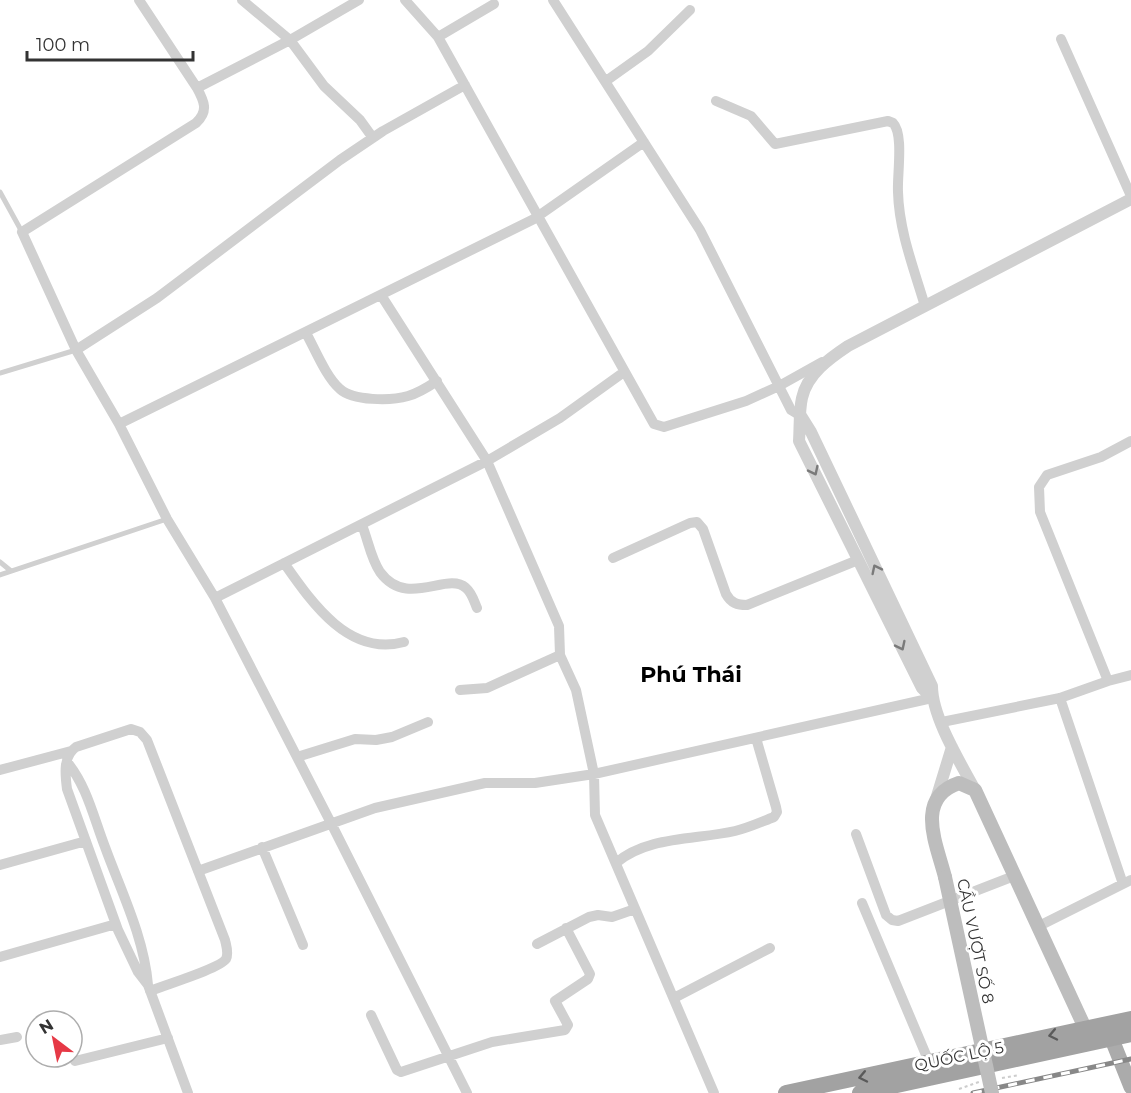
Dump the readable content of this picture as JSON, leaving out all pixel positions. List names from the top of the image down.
{
  "streets": {
    "highway": ["QUỐC LỘ 5"],
    "main road": ["CẦU VƯỢT SỐ 8"]
  },
  "districts": ["Phú Thái"],
  "scale_bar": "100 m",
  "north": "top left"
}
